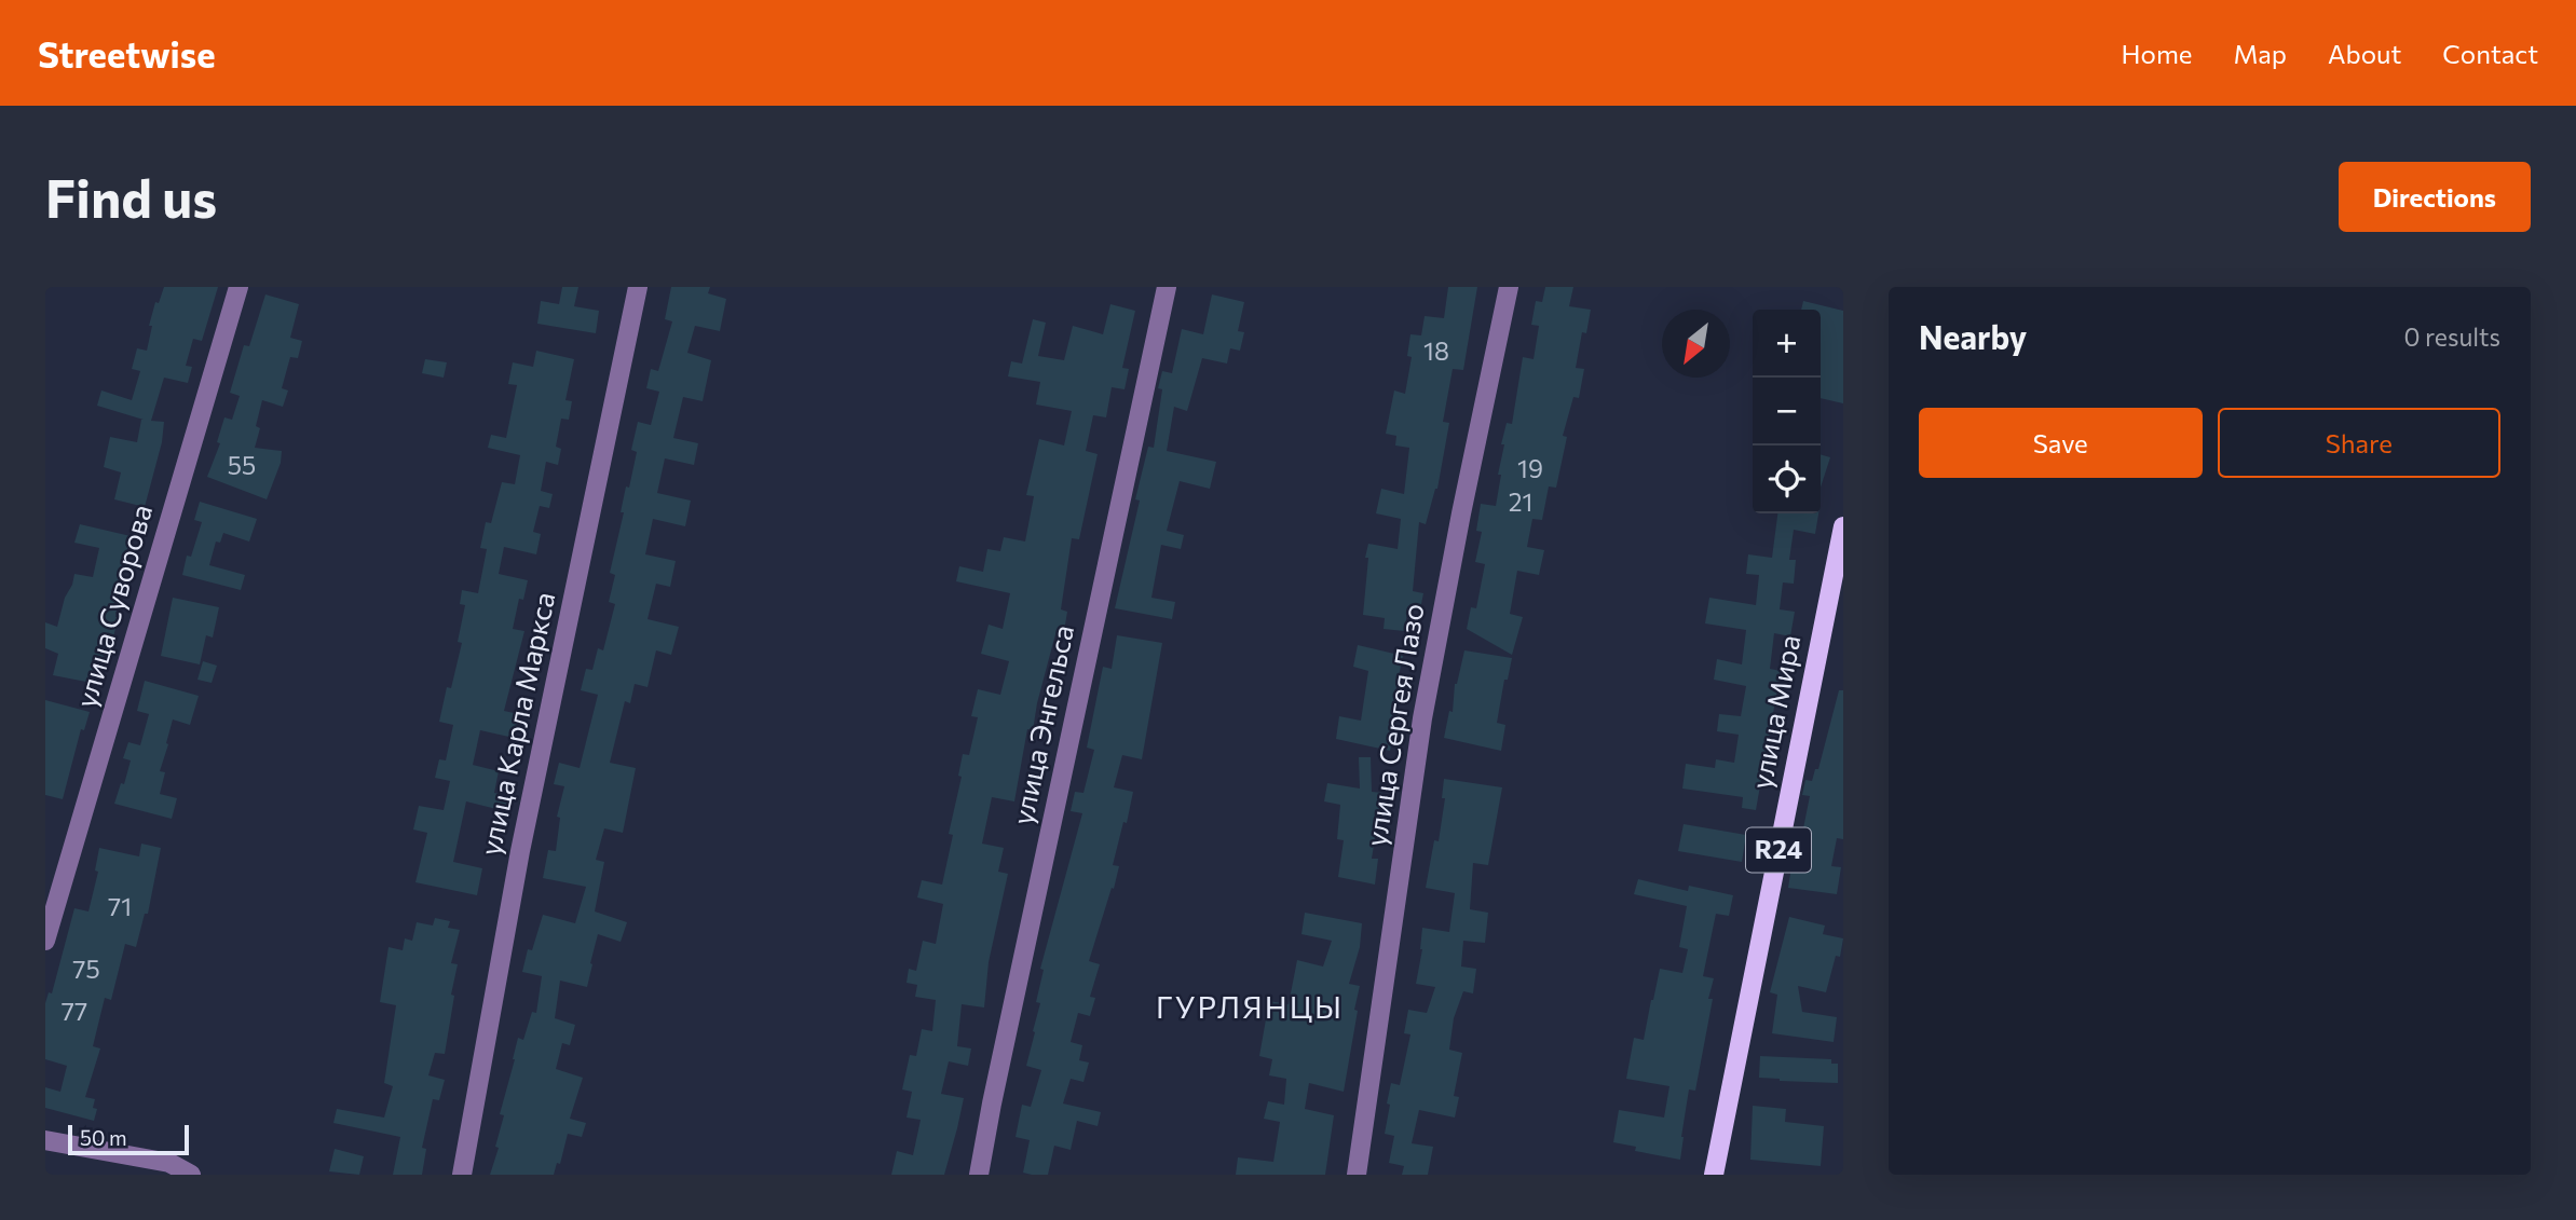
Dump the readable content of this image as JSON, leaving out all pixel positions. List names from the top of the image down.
{
  "streets": {
    "main road": ["улица Мира", "R24"],
    "street": [
      "улица Суворова",
      "улица Карла Маркса",
      "улица Энгельса",
      "улица Сергея Лазо"
    ]
  },
  "districts": ["ГУРЛЯНЦЫ"],
  "house_numbers": [
    "18",
    "55",
    "19",
    "21",
    "71",
    "75",
    "77"
  ],
  "scale_bar": "50 m",
  "north": "bottom left",
  "page": {
    "header": "Streetwise",
    "nav": [
      "Home",
      "Map",
      "About",
      "Contact"
    ],
    "buttons": [
      "Directions",
      ["Save", "Share"]
    ],
    "title": "Find us",
    "heading": ["Nearby", "0 results"],
    "map_buttons": ["+", "−"],
    "scale": "50 m"
  }
}
